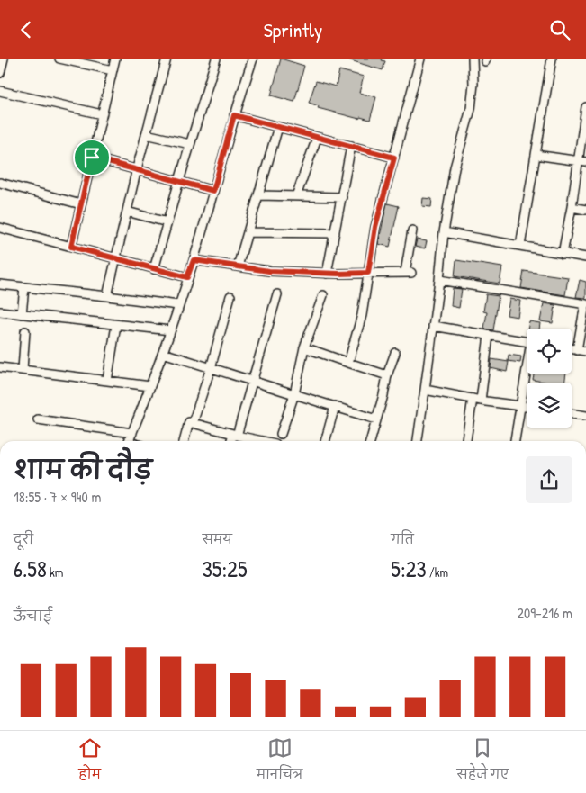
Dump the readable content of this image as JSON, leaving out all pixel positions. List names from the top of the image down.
{
  "page": {
    "header": "Sprintly",
    "heading": ["शाम की दौड़", "18:55 · 7 × 940 m"],
    "stats": [
      ["दूरी", "6.58 km"],
      ["समय", "35:25"],
      ["गति", "5:23 /km"]
    ],
    "chart": ["ऊँचाई", "209–216 m"],
    "tabs": ["होम", "मानचित्र", "सहेजे गए"]
  }
}
